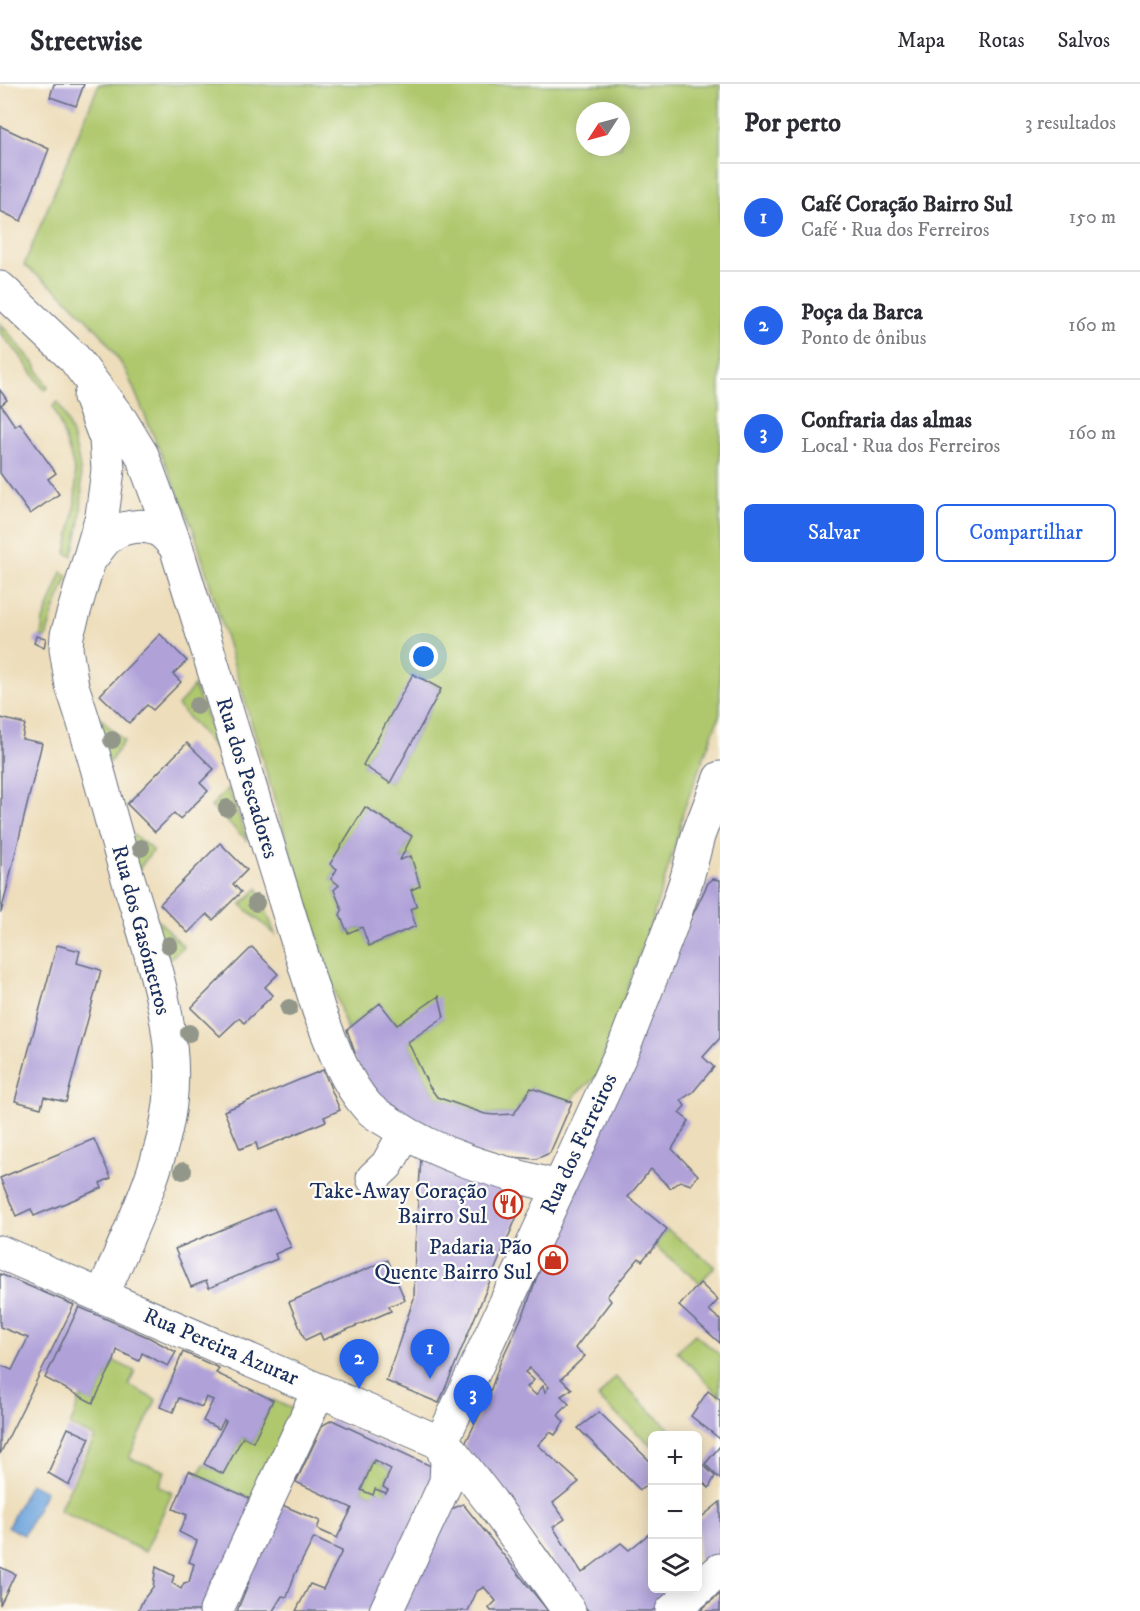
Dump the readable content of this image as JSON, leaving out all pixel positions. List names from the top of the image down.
{
  "streets": {
    "street": [
      "Rua dos Pescadores",
      "Rua dos Gasómetros",
      "Rua dos Ferreiros",
      "Rua Pereira Azurar"
    ]
  },
  "crossings": [
    ["Rua dos Pescadores", "Rua dos Gasómetros"],
    ["Rua dos Pescadores", "Rua dos Ferreiros"],
    ["Rua dos Gasómetros", "Rua Pereira Azurar"],
    ["Rua dos Ferreiros", "Rua Pereira Azurar"]
  ],
  "places": {
    "restaurant": ["Take-Away Coração Bairro Sul"],
    "shop": ["Padaria Pão Quente Bairro Sul"]
  },
  "north": "bottom left",
  "page": {
    "header": "Streetwise",
    "nav": ["Mapa", "Rotas", "Salvos"],
    "heading": ["Por perto", "3 resultados"],
    "list": [
      {
        "mark": "1",
        "name": "Café Coração Bairro Sul",
        "note": "Café · Rua dos Ferreiros",
        "value": "150 m"
      },
      {
        "mark": "2",
        "name": "Poça da Barca",
        "note": "Ponto de ônibus",
        "value": "160 m"
      },
      {
        "mark": "3",
        "name": "Confraria das almas",
        "note": "Local · Rua dos Ferreiros",
        "value": "160 m"
      }
    ],
    "buttons": ["Salvar", "Compartilhar"],
    "pins": ["1", "2", "3"],
    "map_buttons": ["+", "−"]
  }
}
